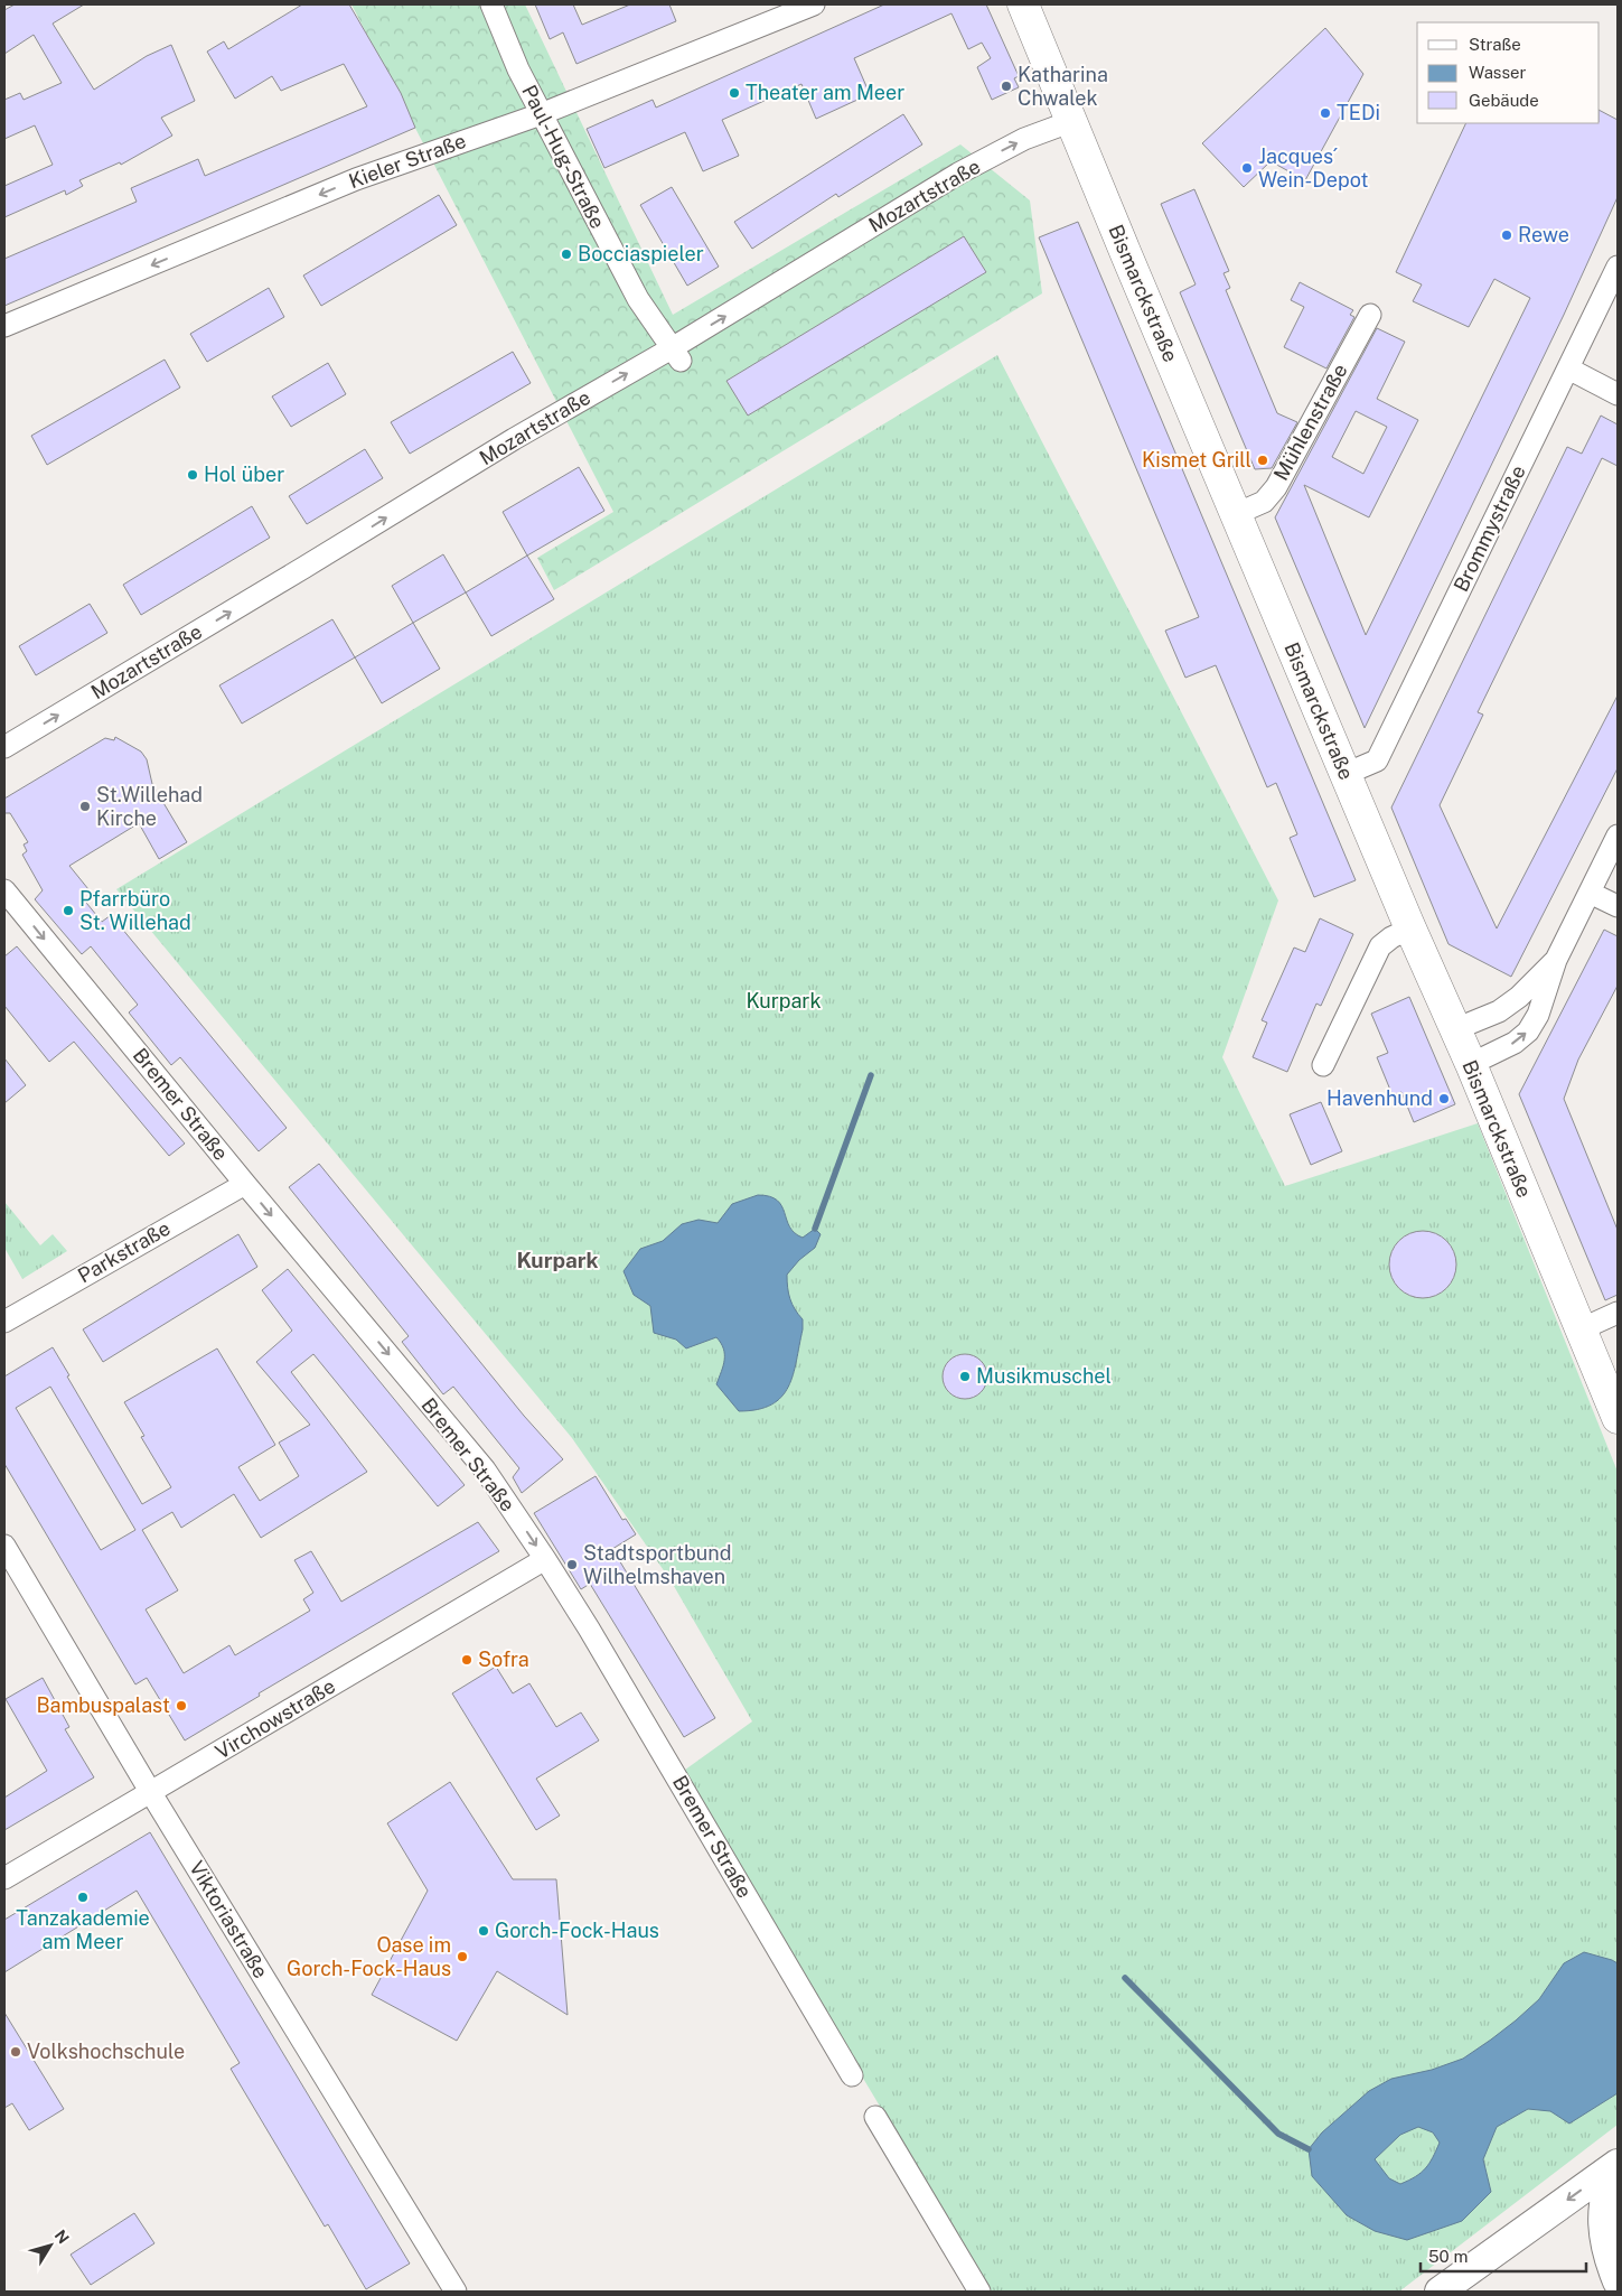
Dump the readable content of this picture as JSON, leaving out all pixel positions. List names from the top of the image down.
{
  "streets": {
    "main road": ["Bismarckstraße"],
    "street": [
      "Paul-Hug-Straße",
      "Kieler Straße",
      "Mozartstraße",
      "Mühlenstraße",
      "Brommystraße",
      "Bremer Straße",
      "Parkstraße",
      "Virchowstraße",
      "Viktoriastraße"
    ]
  },
  "crossings": [
    ["Paul-Hug-Straße", "Kieler Straße"],
    ["Paul-Hug-Straße", "Mozartstraße"],
    ["Mozartstraße", "Bismarckstraße"],
    ["Bismarckstraße", "Mühlenstraße"],
    ["Bismarckstraße", "Brommystraße"],
    ["Bremer Straße", "Parkstraße"],
    ["Bremer Straße", "Virchowstraße"],
    ["Virchowstraße", "Viktoriastraße"]
  ],
  "one_way": ["Kieler Straße", "Mozartstraße", "Bremer Straße"],
  "districts": ["Kurpark"],
  "parks": ["Kurpark"],
  "places": [
    "Katharina Chwalek",
    "Theater am Meer",
    "TEDi",
    "Jacques´ Wein-Depot",
    "Rewe",
    "Bocciaspieler",
    "Kismet Grill",
    "Hol über",
    "St.Willehad Kirche",
    "Pfarrbüro St. Willehad",
    "Havenhund",
    "Musikmuschel",
    "Stadtsportbund Wilhelmshaven",
    "Sofra",
    "Bambuspalast",
    "Tanzakademie am Meer",
    "Gorch-Fock-Haus",
    "Oase im Gorch-Fock-Haus",
    "Volkshochschule"
  ],
  "legend": ["Straße", "Wasser", "Gebäude"],
  "scale_bar": "50 m",
  "north": "top right"
}
